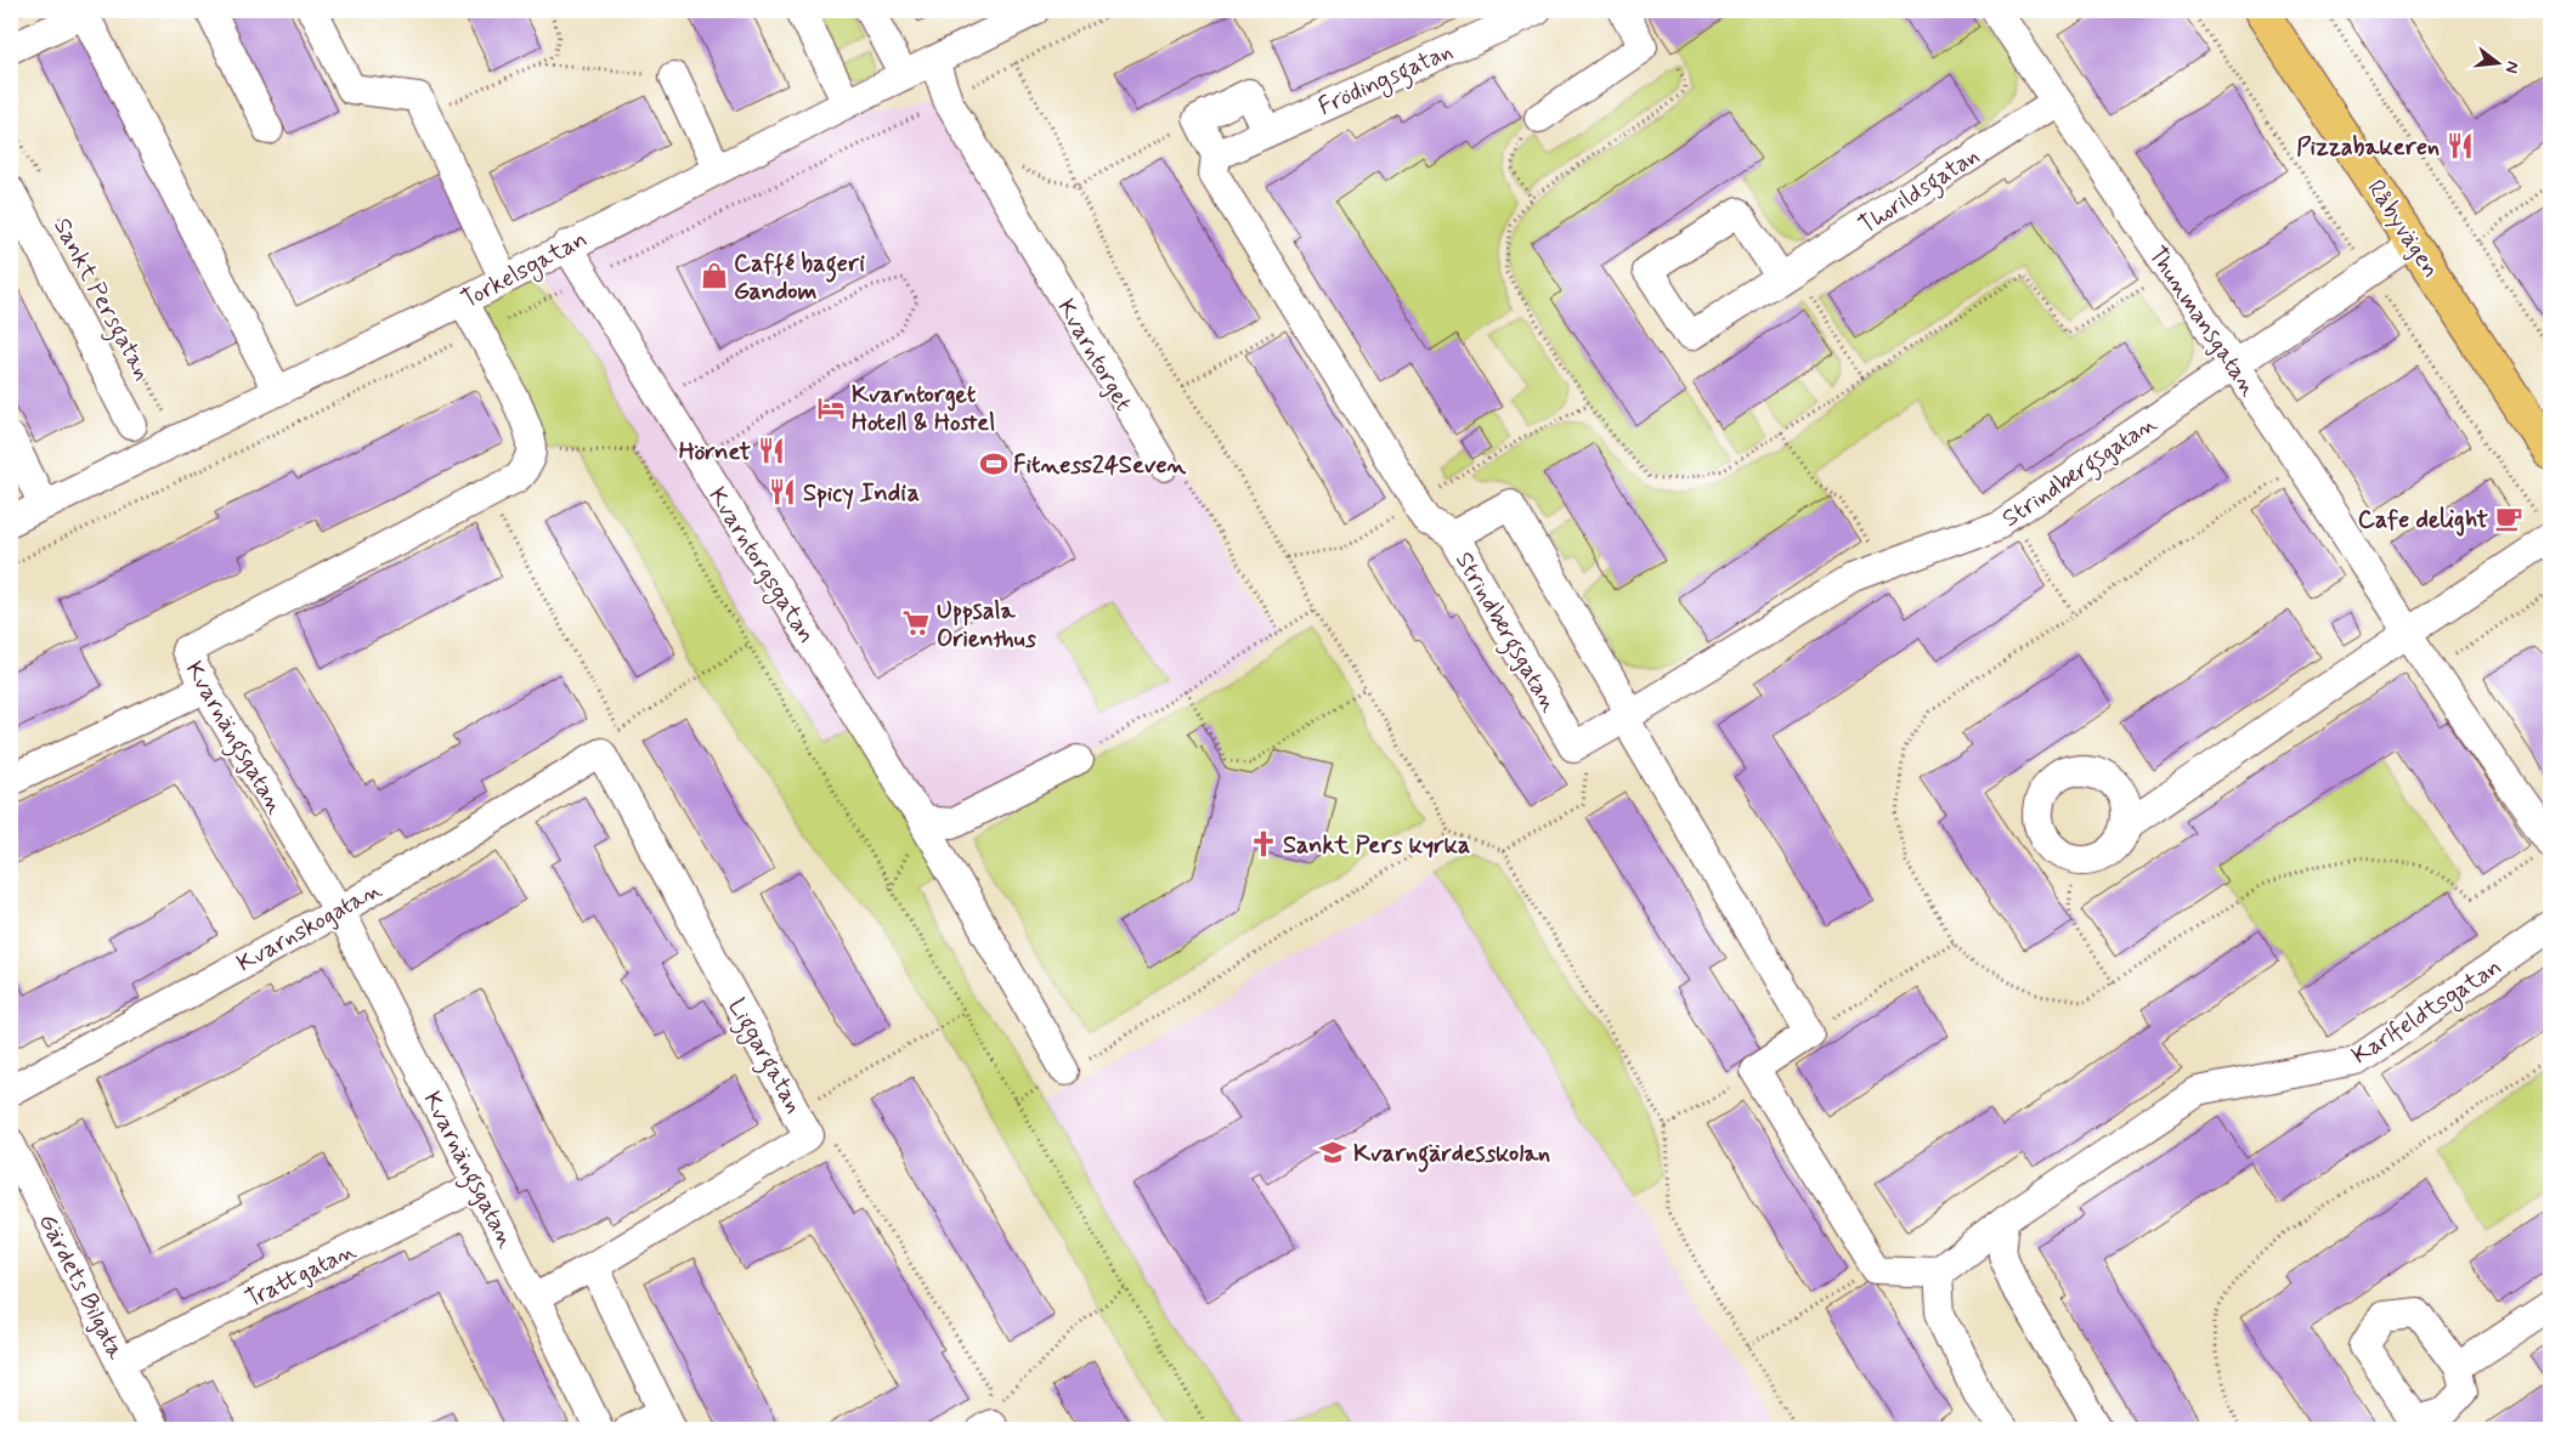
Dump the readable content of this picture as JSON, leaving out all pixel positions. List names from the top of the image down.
{
  "streets": {
    "main road": ["Råbyvägen"],
    "street": [
      "Frödingsgatan",
      "Thorildsgatan",
      "Torkelsgatan",
      "Sankt Persgatan",
      "Thunmansgatan",
      "Kvarntorget",
      "Strindbergsgatan",
      "Kvarntorgsgatan",
      "Kvarnängsgatan",
      "Kvarnskogatan",
      "Karlfeldtsgatan",
      "Liggargatan",
      "Trattgatan",
      "Gärdets Bilgata"
    ]
  },
  "crossings": [
    ["Thorildsgatan", "Thunmansgatan"],
    ["Råbyvägen", "Strindbergsgatan"],
    ["Torkelsgatan", "Sankt Persgatan"],
    ["Torkelsgatan", "Kvarntorget"],
    ["Torkelsgatan", "Kvarntorgsgatan"],
    ["Thunmansgatan", "Strindbergsgatan"],
    ["Kvarnängsgatan", "Kvarnskogatan"],
    ["Kvarnängsgatan", "Trattgatan"],
    ["Kvarnskogatan", "Liggargatan"],
    ["Trattgatan", "Gärdets Bilgata"]
  ],
  "places": {
    "restaurant": ["Pizzabakeren", "Hörnet", "Spicy India"],
    "shop": ["Caffé bageri Gandom"],
    "hotel": ["Kvarntorget Hotell & Hostel"],
    "sports": ["Fitness24Seven"],
    "cafe": ["Cafe delight"],
    "supermarket": ["Uppsala Orienthus"],
    "church": ["Sankt Pers kyrka"],
    "school or university": ["Kvarngärdesskolan"]
  },
  "north": "right"
}
